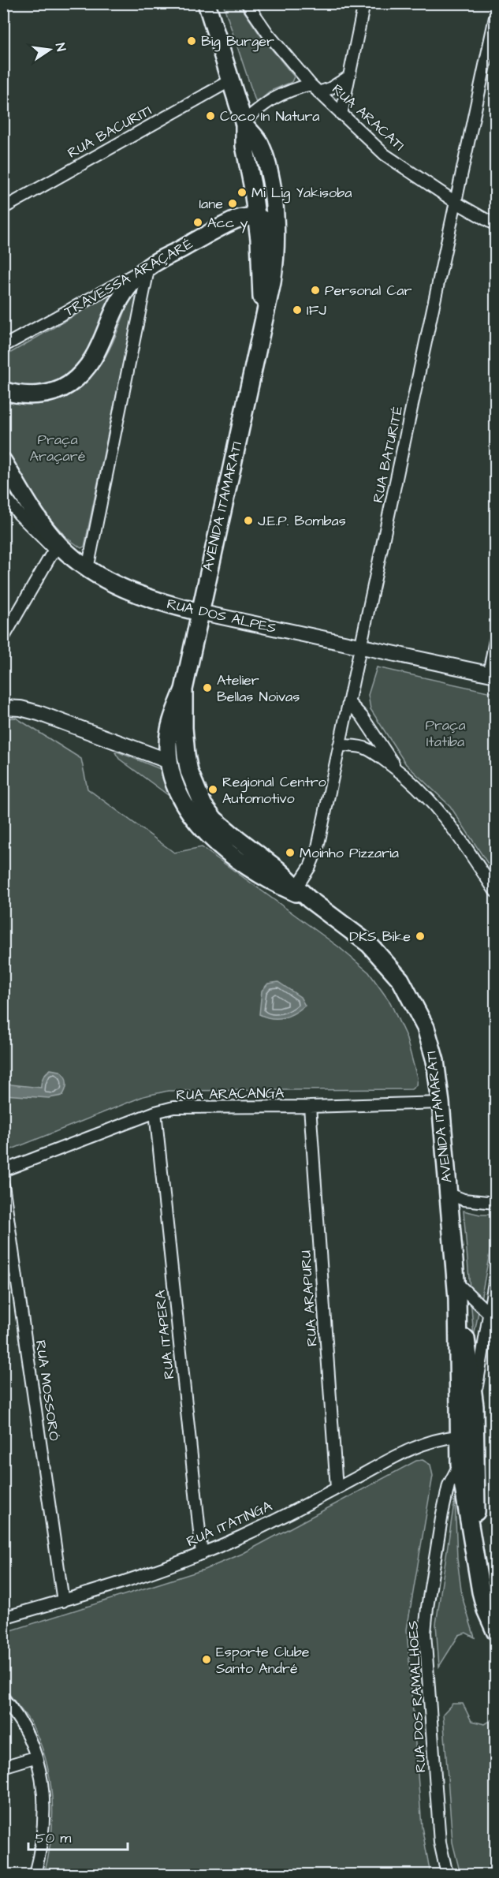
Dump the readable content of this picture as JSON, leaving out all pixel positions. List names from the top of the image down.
{
  "streets": {
    "main road": ["TRAVESSA ARAÇARÉ", "AVENIDA ITAMARATI", "RUA DOS ALPES"],
    "street": [
      "RUA ARACATI",
      "RUA BACURITI",
      "RUA BATURITÉ",
      "RUA ARACANGA",
      "RUA ARAPURU",
      "RUA ITAPERA",
      "RUA MOSSORÓ",
      "RUA ITATINGA",
      "RUA DOS RAMALHOES"
    ]
  },
  "crossings": [
    ["RUA ARACATI", "RUA BATURITÉ"],
    ["RUA BACURITI", "AVENIDA ITAMARATI"],
    ["TRAVESSA ARAÇARÉ", "AVENIDA ITAMARATI"],
    ["RUA BATURITÉ", "AVENIDA ITAMARATI"],
    ["RUA BATURITÉ", "RUA DOS ALPES"],
    ["AVENIDA ITAMARATI", "RUA DOS ALPES"],
    ["AVENIDA ITAMARATI", "RUA ARACANGA"],
    ["AVENIDA ITAMARATI", "RUA ITATINGA"],
    ["AVENIDA ITAMARATI", "RUA DOS RAMALHOES"],
    ["RUA ARACANGA", "RUA ARAPURU"],
    ["RUA ARACANGA", "RUA ITAPERA"],
    ["RUA ARAPURU", "RUA ITATINGA"],
    ["RUA ITAPERA", "RUA ITATINGA"],
    ["RUA MOSSORÓ", "RUA ITATINGA"]
  ],
  "parks": ["Praça Araçaré", "Praça Itatiba"],
  "places": [
    "Big Burger",
    "Coco In Natura",
    "Mi Lig Yakisoba",
    "Iane",
    "Acc y",
    "Personal Car",
    "IFJ",
    "J.E.P. Bombas",
    "Atelier Bellas Noivas",
    "Regional Centro Automotivo",
    "Moinho Pizzaria",
    "DKS Bike",
    "Esporte Clube Santo André"
  ],
  "scale_bar": "50 m",
  "north": "right"
}
